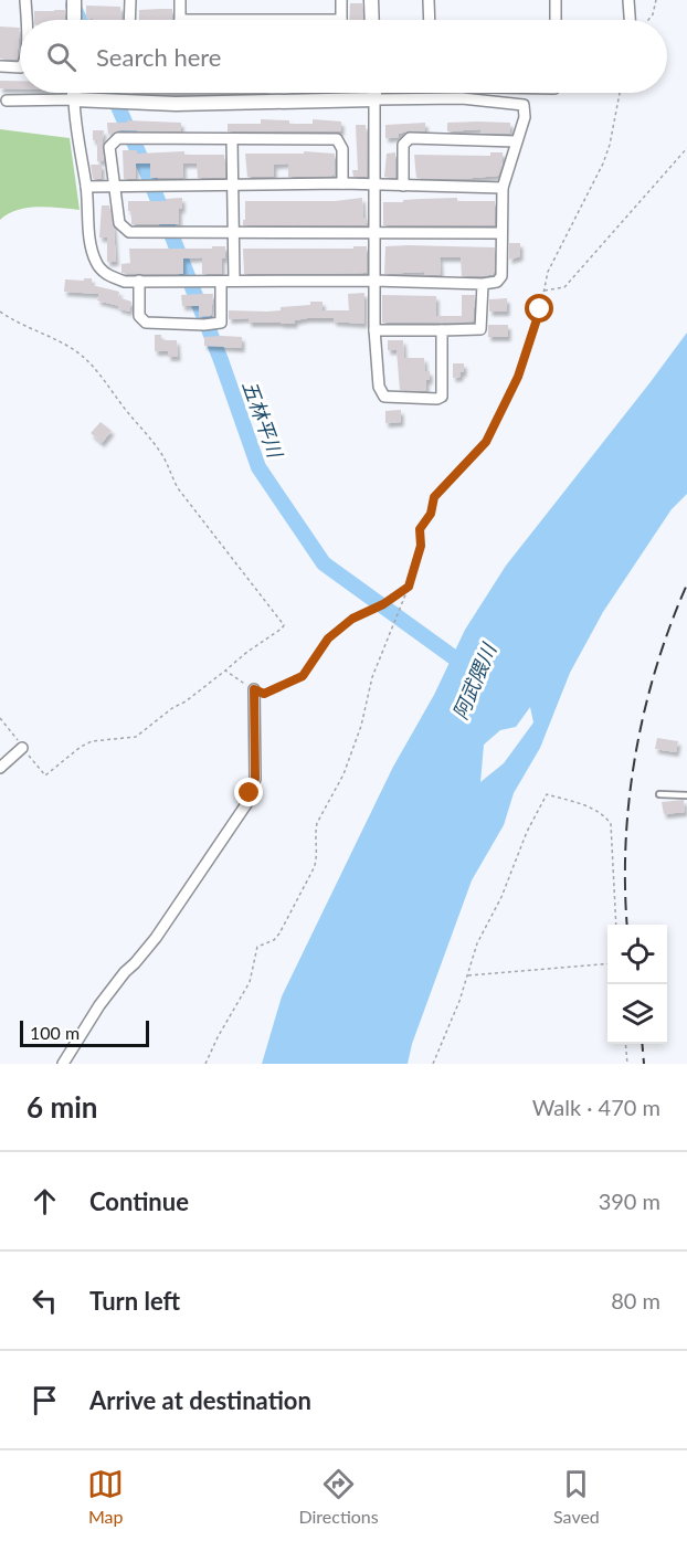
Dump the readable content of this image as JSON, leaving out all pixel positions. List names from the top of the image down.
{
  "water": ["五林平川", "阿武隈川"],
  "scale_bar": "100 m",
  "page": {
    "search": "Search here",
    "scale": "100 m",
    "heading": ["6 min", "Walk · 470 m"],
    "list": [
      ["Continue", "390 m"],
      ["Turn left", "80 m"],
      "Arrive at destination"
    ],
    "nav": ["Map", "Directions", "Saved"]
  }
}
